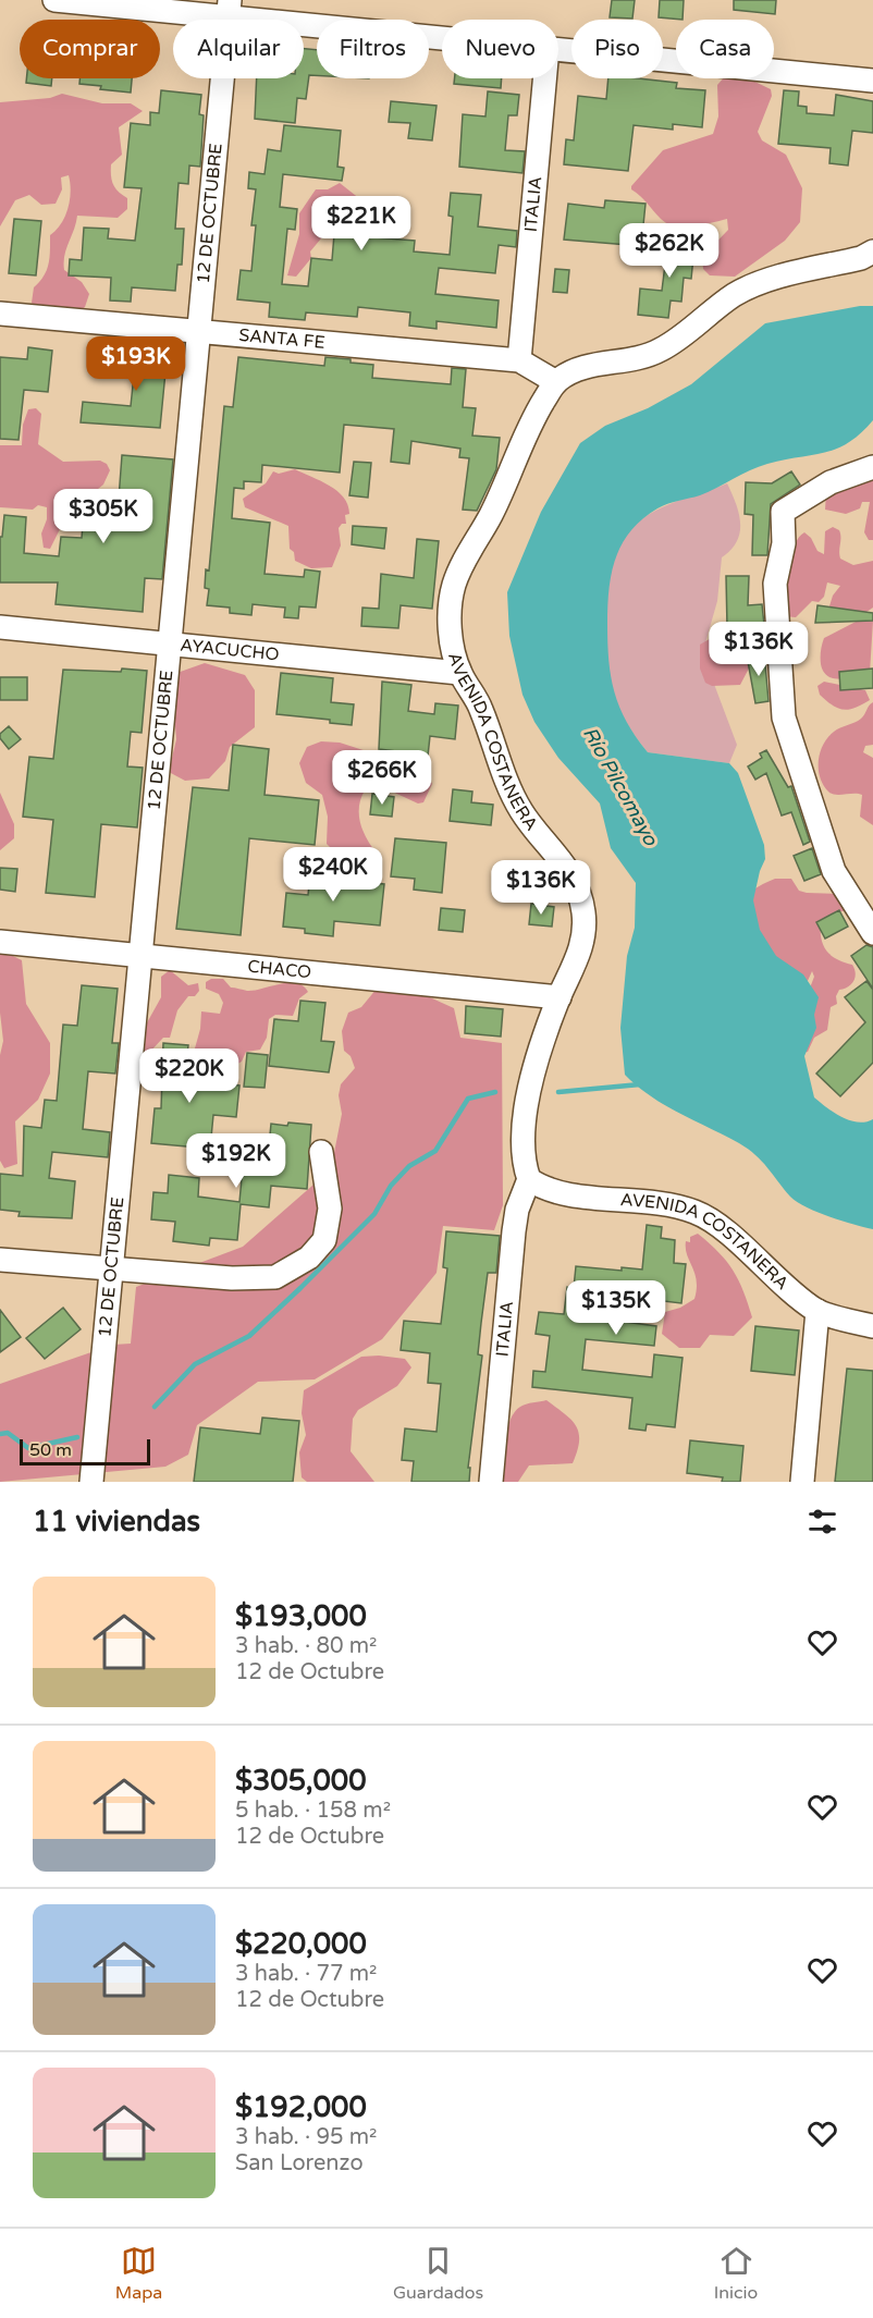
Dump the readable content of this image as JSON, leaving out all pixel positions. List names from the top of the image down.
{
  "streets": {
    "street": [
      "ITALIA",
      "12 DE OCTUBRE",
      "SANTA FE",
      "AYACUCHO",
      "AVENIDA COSTANERA",
      "CHACO"
    ]
  },
  "crossings": [
    ["ITALIA", "SANTA FE"],
    ["ITALIA", "AVENIDA COSTANERA"],
    ["12 DE OCTUBRE", "SANTA FE"],
    ["12 DE OCTUBRE", "AYACUCHO"],
    ["12 DE OCTUBRE", "CHACO"],
    ["SANTA FE", "AVENIDA COSTANERA"],
    ["AYACUCHO", "AVENIDA COSTANERA"],
    ["AVENIDA COSTANERA", "CHACO"]
  ],
  "water": ["Río Pilcomayo"],
  "scale_bar": "50 m",
  "page": {
    "chip": [
      "Comprar",
      "Alquilar",
      "Filtros",
      "Nuevo",
      "Piso",
      "Casa"
    ],
    "price": [
      "$221K",
      "$262K",
      "$193K",
      "$305K",
      "$136K",
      "$266K",
      "$240K",
      "$136K",
      "$220K",
      "$192K",
      "$135K"
    ],
    "scale": "50 m",
    "heading": "11 viviendas",
    "list": [
      {
        "name": "$193,000",
        "note": "3 hab. · 80 m² · 12 de Octubre"
      },
      {
        "name": "$305,000",
        "note": "5 hab. · 158 m² · 12 de Octubre"
      },
      {
        "name": "$220,000",
        "note": "3 hab. · 77 m² · 12 de Octubre"
      },
      {
        "name": "$192,000",
        "note": "3 hab. · 95 m² · San Lorenzo"
      }
    ],
    "tabs": ["Mapa", "Guardados", "Inicio"]
  }
}
